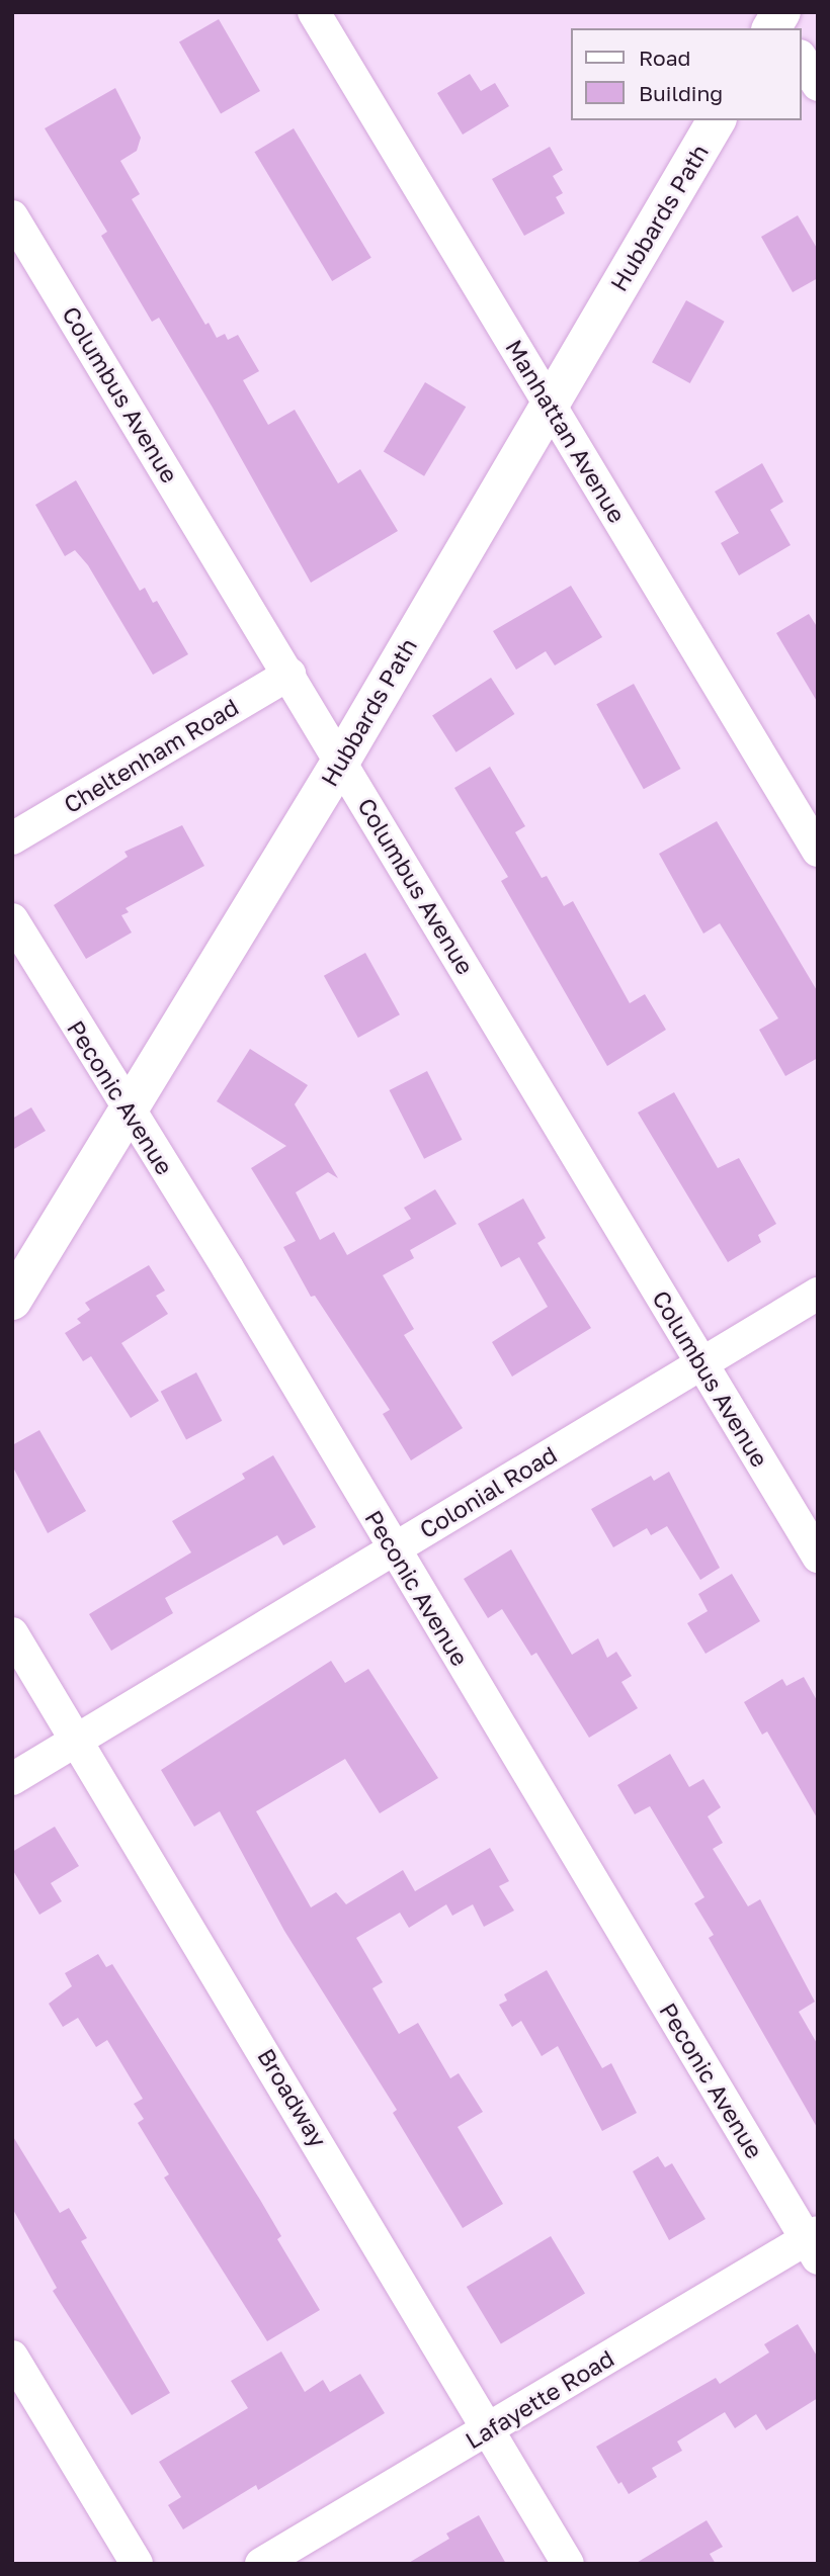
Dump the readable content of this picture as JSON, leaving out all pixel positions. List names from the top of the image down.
{
  "streets": {
    "street": [
      "Hubbards Path",
      "Columbus Avenue",
      "Manhattan Avenue",
      "Cheltenham Road",
      "Peconic Avenue",
      "Colonial Road",
      "Broadway",
      "Lafayette Road"
    ]
  },
  "crossings": [
    ["Hubbards Path", "Columbus Avenue"],
    ["Hubbards Path", "Manhattan Avenue"],
    ["Hubbards Path", "Peconic Avenue"],
    ["Columbus Avenue", "Cheltenham Road"],
    ["Columbus Avenue", "Colonial Road"],
    ["Peconic Avenue", "Colonial Road"],
    ["Peconic Avenue", "Lafayette Road"],
    ["Colonial Road", "Broadway"],
    ["Broadway", "Lafayette Road"]
  ],
  "legend": ["Road", "Building"]
}
